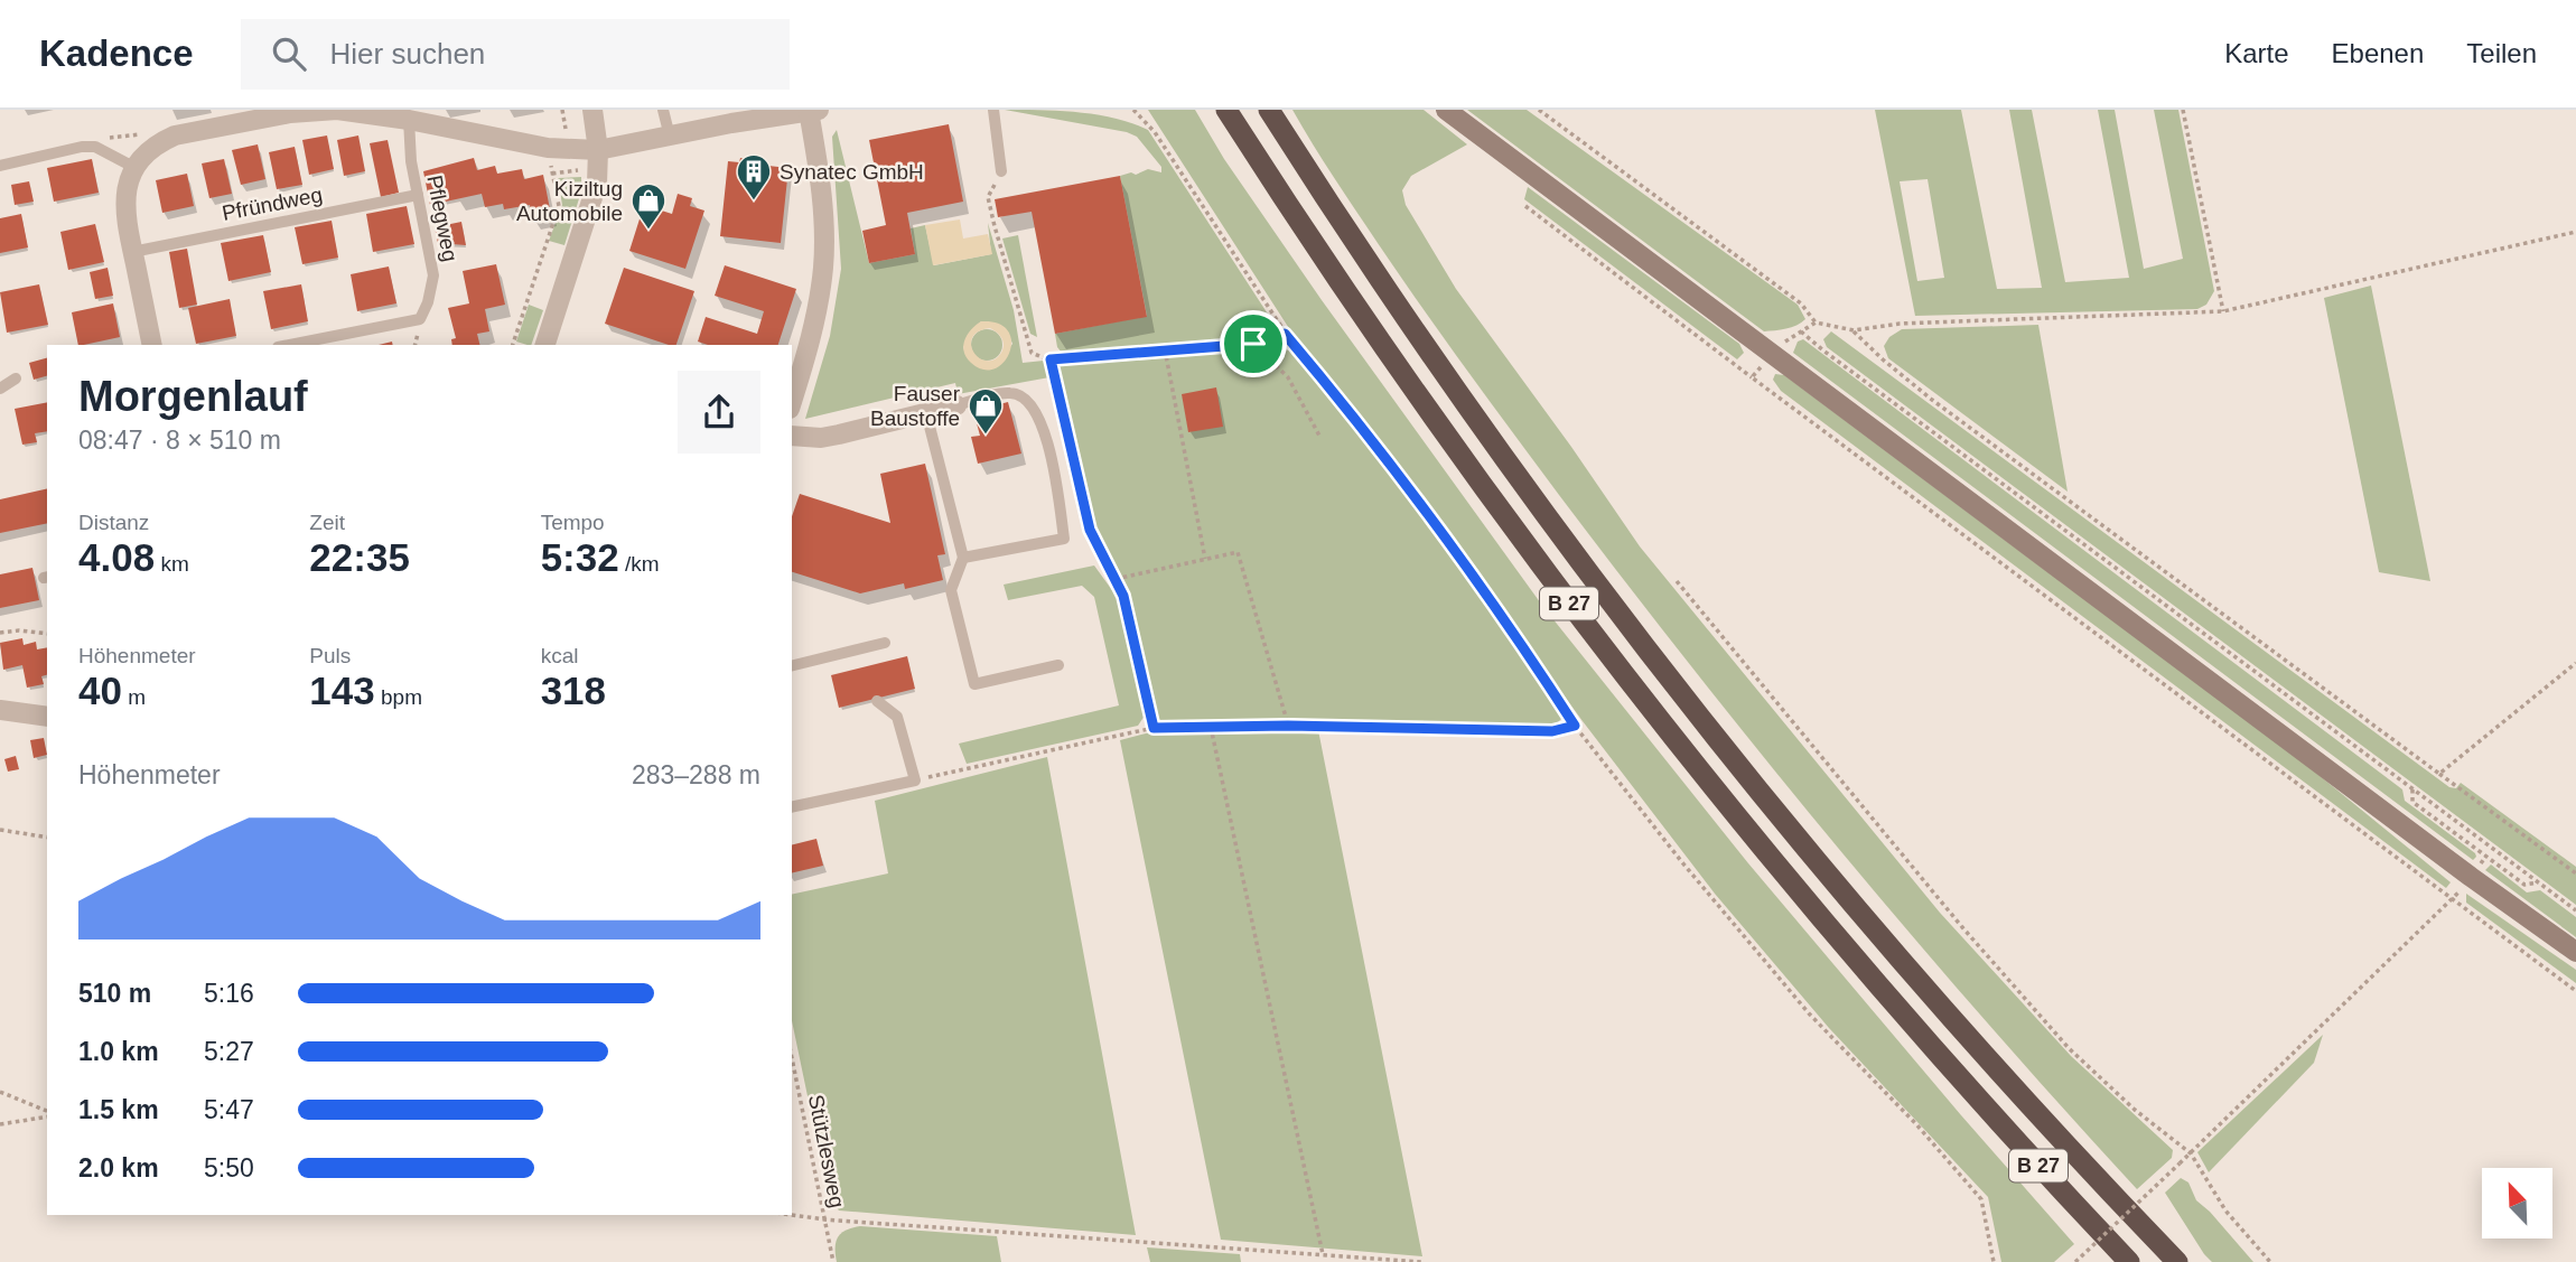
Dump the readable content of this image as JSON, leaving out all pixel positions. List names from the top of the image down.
{
  "streets": {
    "highway": ["B 27"],
    "lane": ["Pfründweg", "Pflegweg"],
    "path": ["Stützlesweg"]
  },
  "crossings": [
    ["Pfründweg", "Pflegweg"]
  ],
  "places": {
    "building": ["Synatec GmbH"],
    "shop": ["Kiziltug Automobile", "Fauser Baustoffe"]
  },
  "north": "top left",
  "page": {
    "header": "Kadence",
    "search": "Hier suchen",
    "nav": ["Karte", "Ebenen", "Teilen"],
    "heading": ["Morgenlauf", "08:47 · 8 × 510 m"],
    "stats": [
      ["Distanz", "4.08 km"],
      ["Zeit", "22:35"],
      ["Tempo", "5:32 /km"],
      ["Höhenmeter", "40 m"],
      ["Puls", "143 bpm"],
      ["kcal", "318"]
    ],
    "chart": ["Höhenmeter", "283–288 m"],
    "list": [
      {
        "name": "510 m",
        "note": "5:16"
      },
      {
        "name": "1.0 km",
        "note": "5:27"
      },
      {
        "name": "1.5 km",
        "note": "5:47"
      },
      {
        "name": "2.0 km",
        "note": "5:50"
      }
    ]
  }
}
